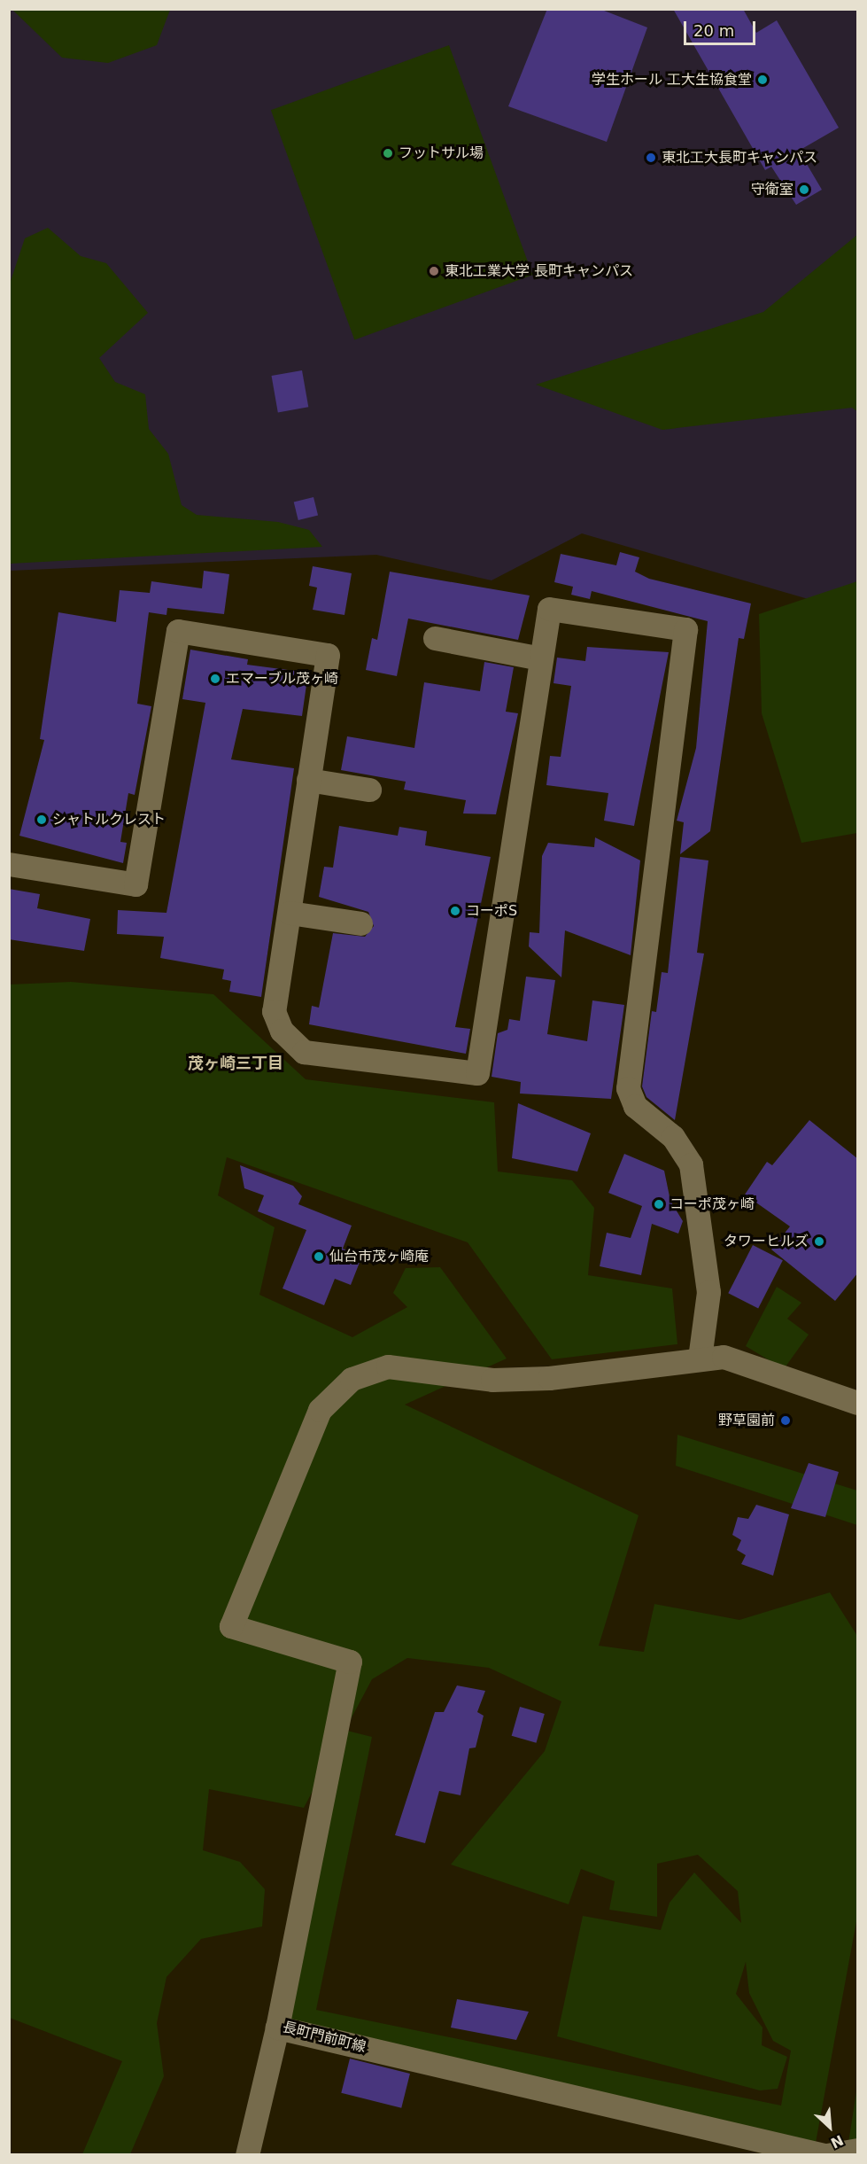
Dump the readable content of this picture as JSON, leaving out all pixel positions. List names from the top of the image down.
{
  "streets": {
    "street": ["長町門前町線"]
  },
  "districts": ["茂ヶ崎三丁目"],
  "places": [
    "学生ホール 工大生協食堂",
    "フットサル場",
    "東北工大長町キャンパス",
    "守衛室",
    "東北工業大学 長町キャンパス",
    "エマーブル茂ヶ崎",
    "シャトルクレスト",
    "コーポS",
    "コーポ茂ヶ崎",
    "タワーヒルズ",
    "仙台市茂ヶ崎庵",
    "野草園前"
  ],
  "scale_bar": "20 m",
  "north": "bottom right"
}
